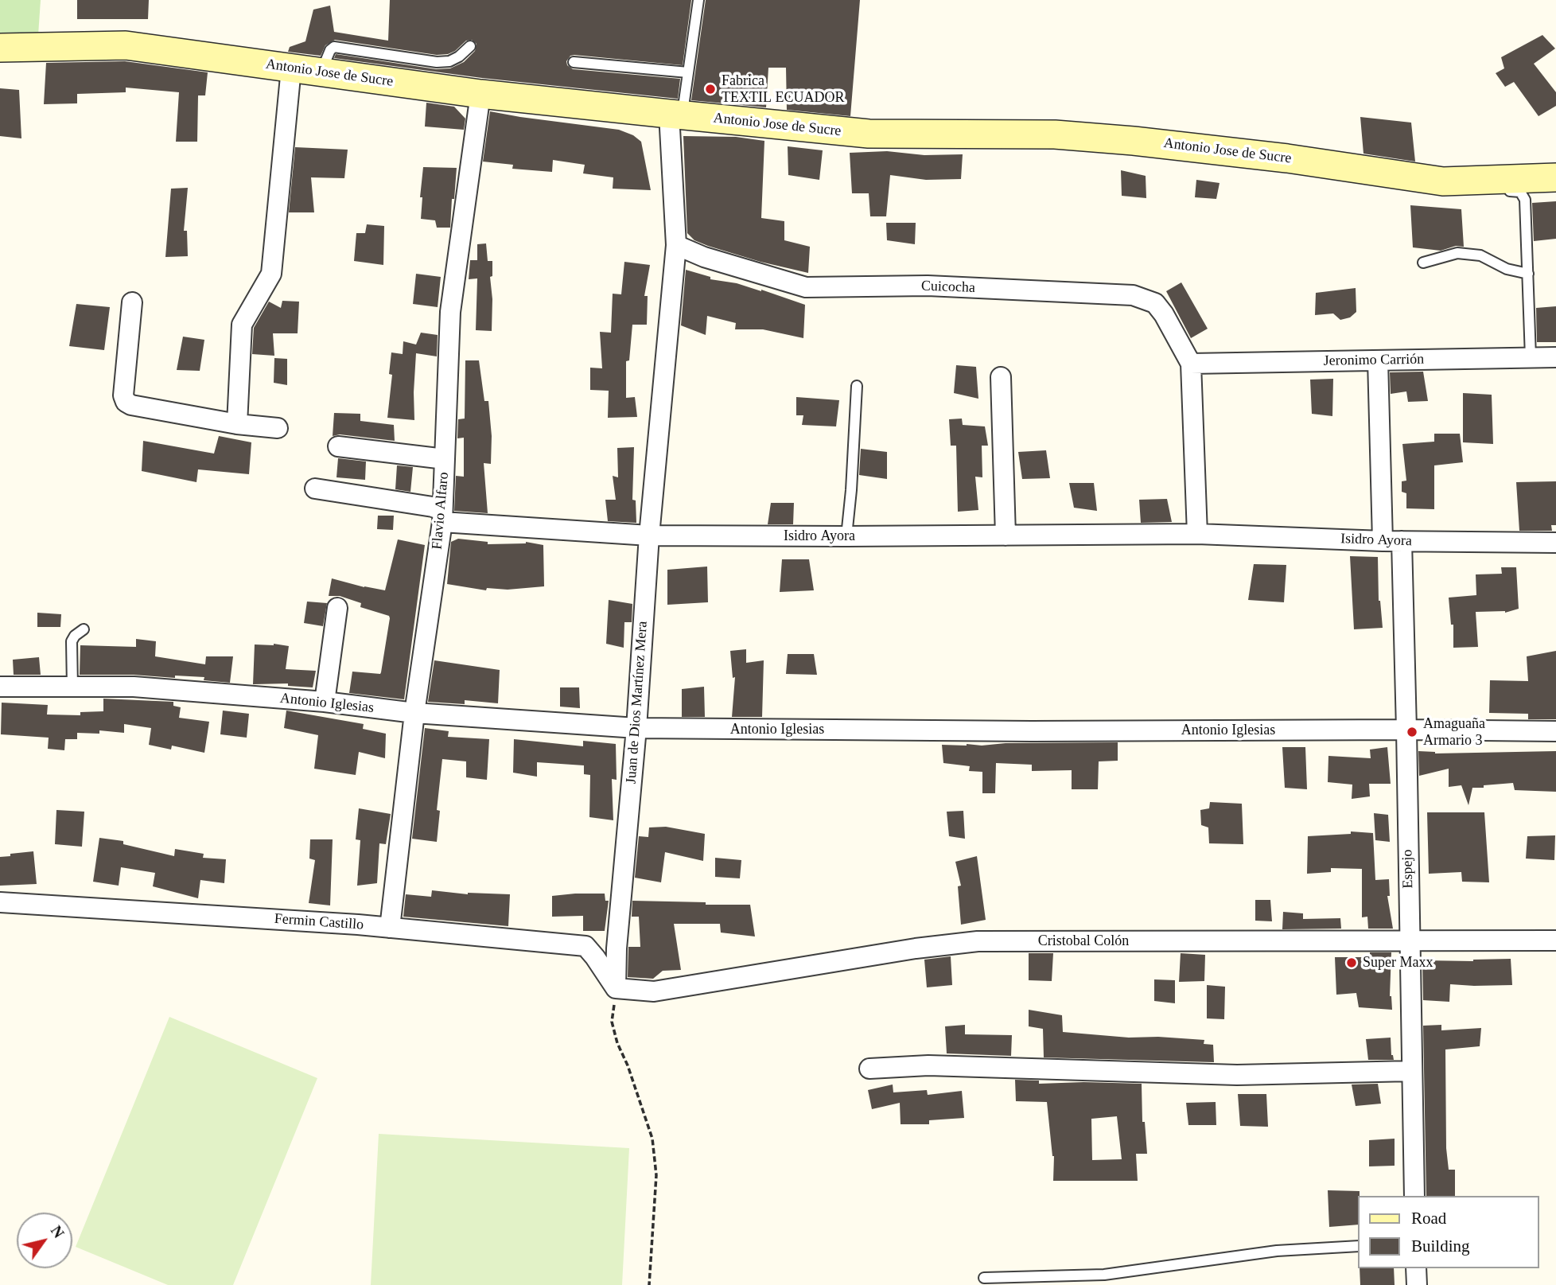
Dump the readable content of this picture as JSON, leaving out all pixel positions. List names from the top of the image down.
{
  "streets": {
    "street": [
      "Antonio Jose de Sucre",
      "Cuicocha",
      "Jeronimo Carrión",
      "Flavio Alfaro",
      "Isidro Ayora",
      "Juan de Dios Martínez Mera",
      "Antonio Iglesias",
      "Espejo",
      "Fermin Castillo",
      "Cristobal Colón"
    ]
  },
  "crossings": [
    ["Antonio Jose de Sucre", "Flavio Alfaro"],
    ["Antonio Jose de Sucre", "Juan de Dios Martínez Mera"],
    ["Cuicocha", "Jeronimo Carrión"],
    ["Cuicocha", "Juan de Dios Martínez Mera"],
    ["Jeronimo Carrión", "Espejo"],
    ["Flavio Alfaro", "Isidro Ayora"],
    ["Flavio Alfaro", "Antonio Iglesias"],
    ["Flavio Alfaro", "Fermin Castillo"],
    ["Isidro Ayora", "Juan de Dios Martínez Mera"],
    ["Isidro Ayora", "Espejo"],
    ["Juan de Dios Martínez Mera", "Antonio Iglesias"],
    ["Juan de Dios Martínez Mera", "Fermin Castillo"],
    ["Juan de Dios Martínez Mera", "Cristobal Colón"],
    ["Antonio Iglesias", "Espejo"],
    ["Espejo", "Cristobal Colón"]
  ],
  "places": ["Fabrica TEXTIL ECUADOR", "Amaguaña Armario 3", "Super Maxx"],
  "legend": ["Road", "Building"],
  "north": "top right"
}
